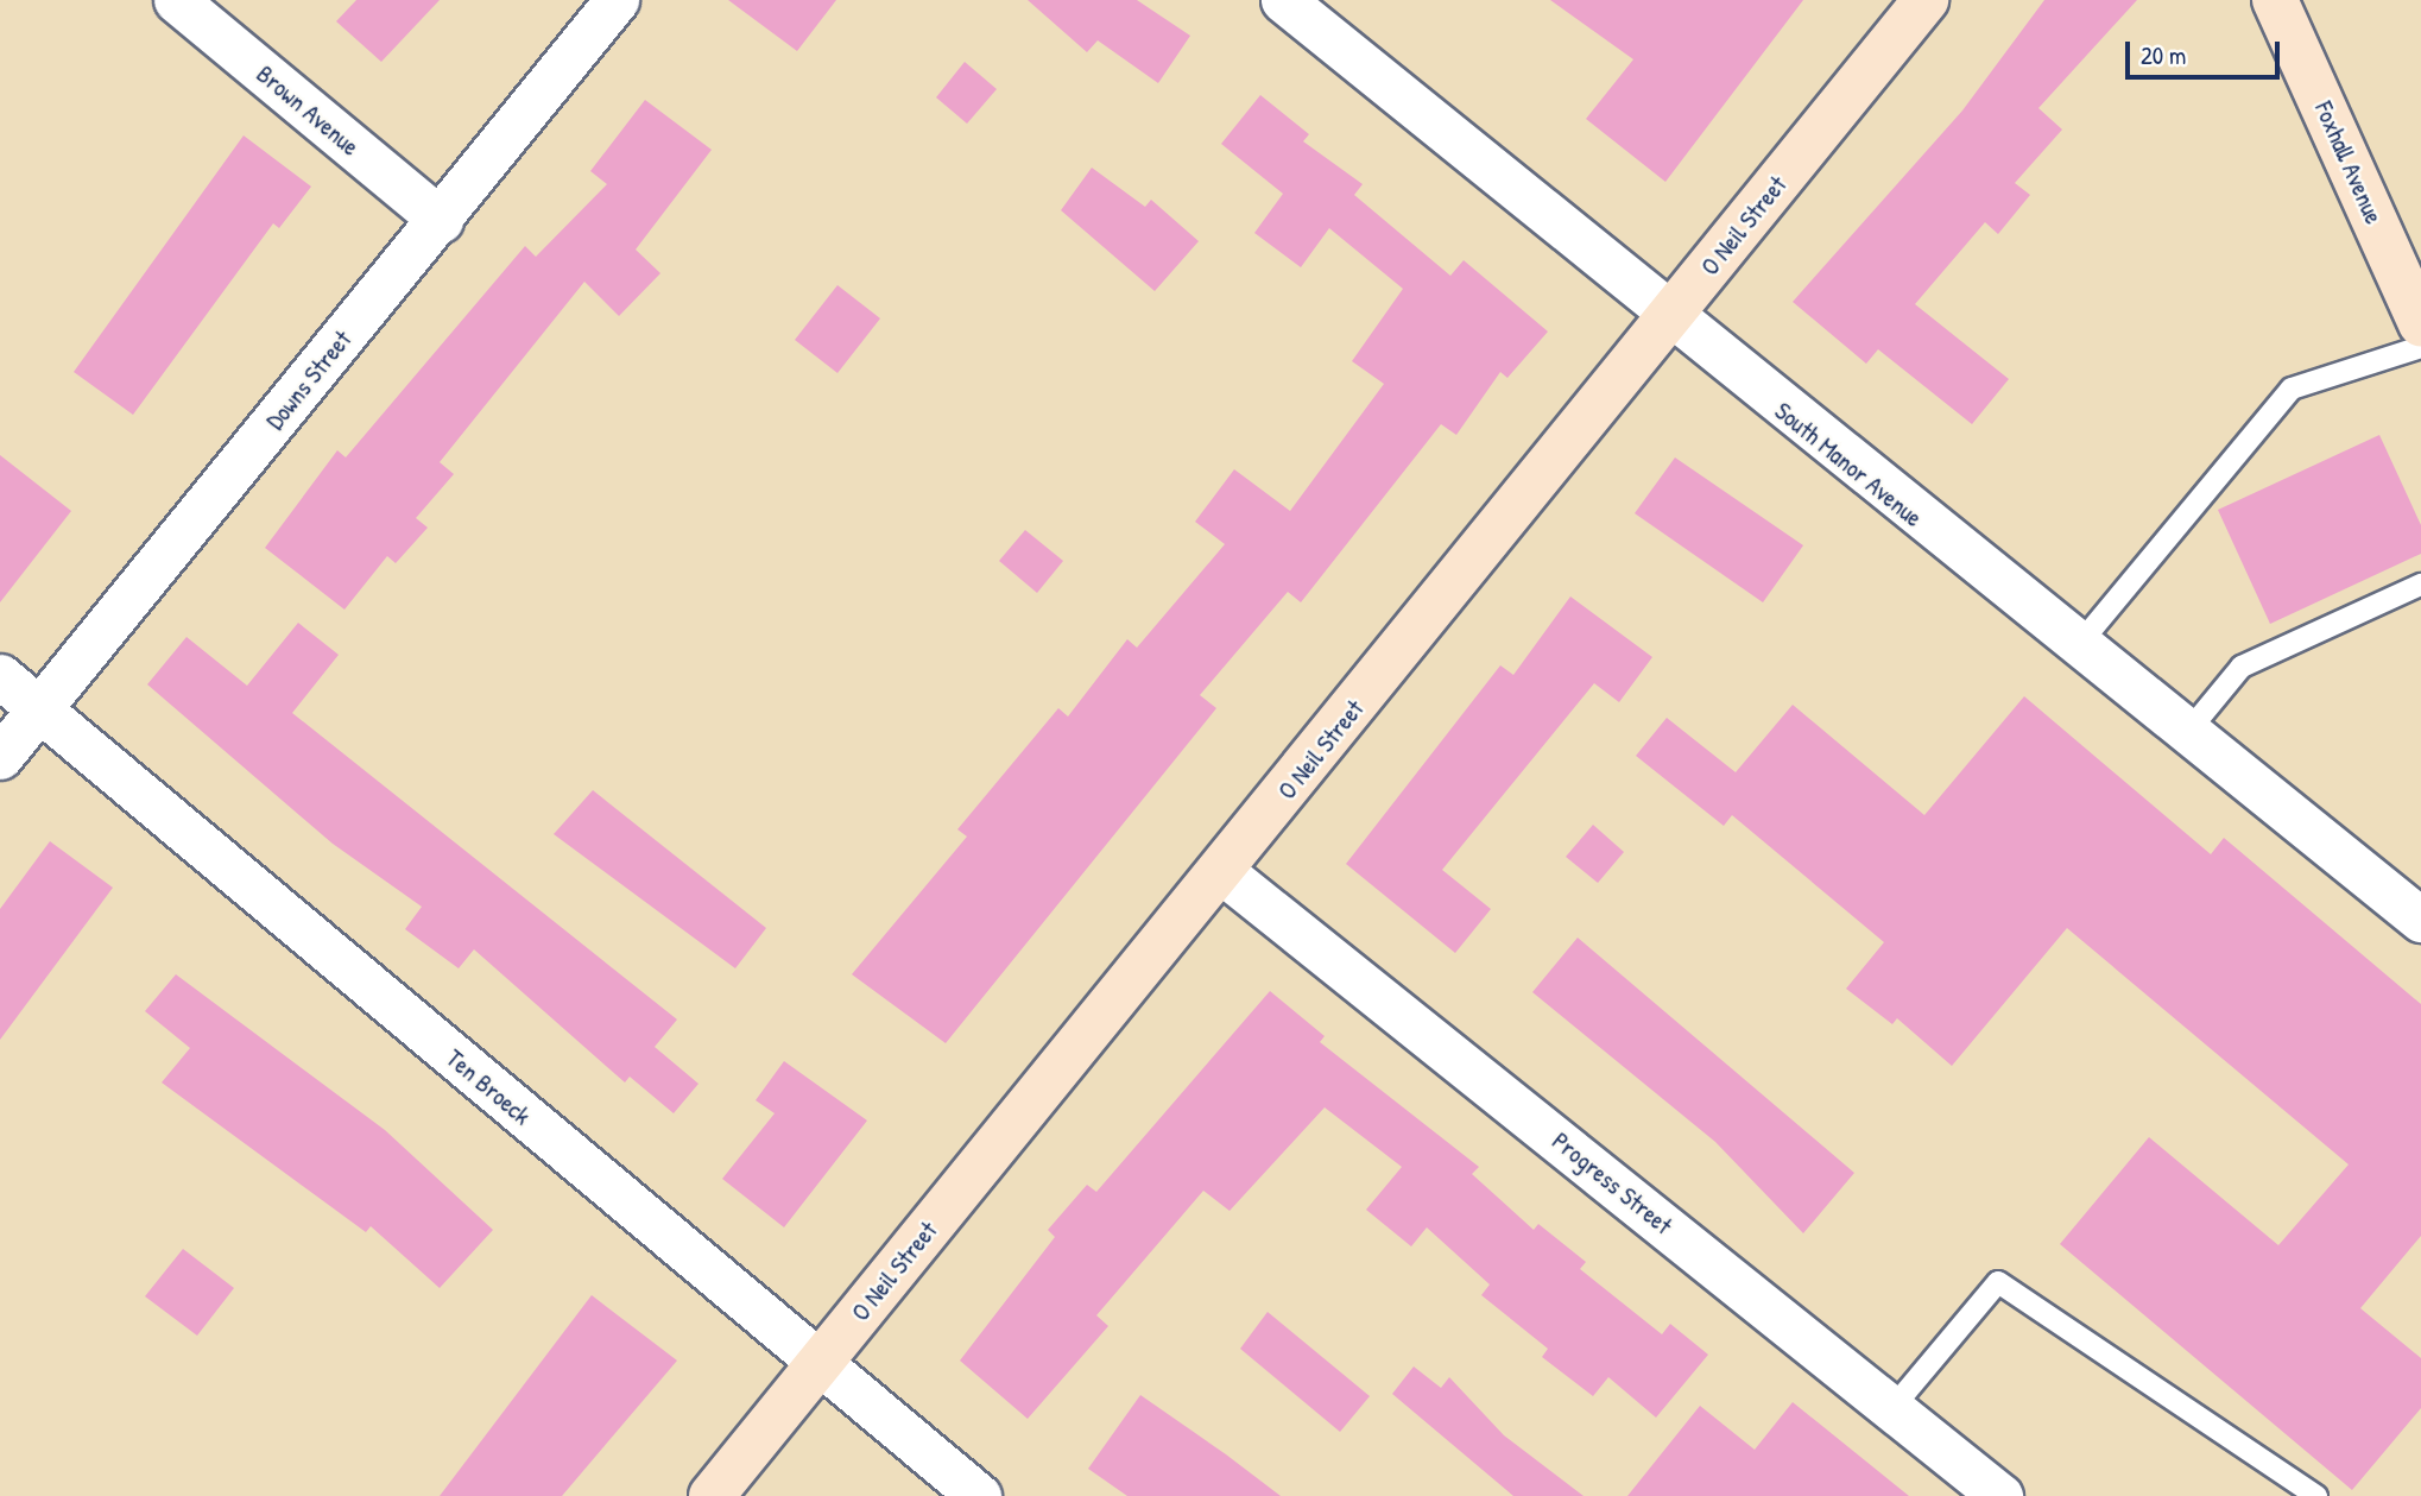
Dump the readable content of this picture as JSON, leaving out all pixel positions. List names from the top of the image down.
{
  "streets": {
    "street": [
      "Brown Avenue",
      "Foxhall Avenue",
      "O Neil Street",
      "Downs Street",
      "South Manor Avenue",
      "Ten Broeck",
      "Progress Street"
    ]
  },
  "crossings": [
    ["Brown Avenue", "Downs Street"],
    ["O Neil Street", "South Manor Avenue"],
    ["O Neil Street", "Ten Broeck"],
    ["O Neil Street", "Progress Street"],
    ["Downs Street", "Ten Broeck"]
  ],
  "scale_bar": "20 m"
}
